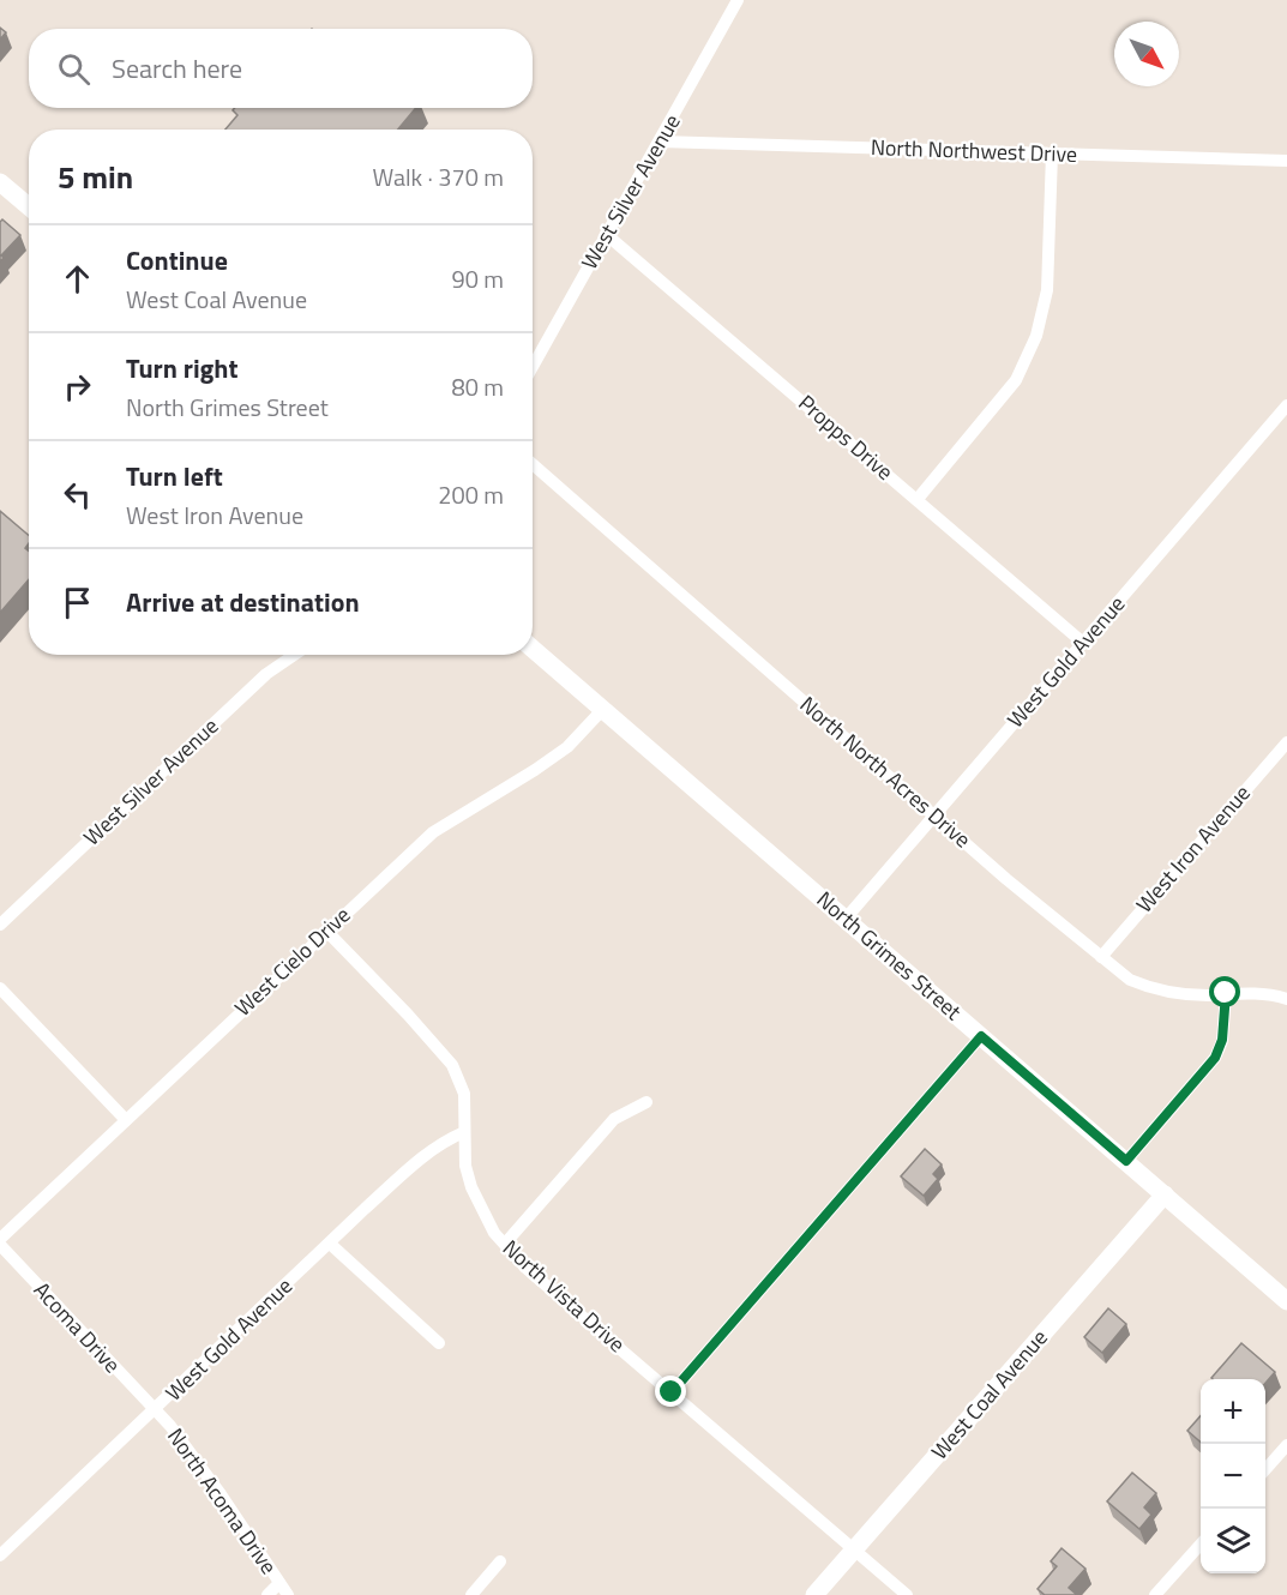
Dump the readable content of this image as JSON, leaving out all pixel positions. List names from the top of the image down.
{
  "streets": {
    "main road": ["North Grimes Street", "West Coal Avenue"],
    "street": [
      "North Northwest Drive",
      "West Silver Avenue",
      "Propps Drive",
      "West Gold Avenue",
      "North North Acres Drive",
      "West Iron Avenue",
      "West Cielo Drive",
      "North Vista Drive",
      "Acoma Drive",
      "North Acoma Drive"
    ]
  },
  "crossings": [
    ["North Northwest Drive", "West Silver Avenue"],
    ["West Silver Avenue", "Propps Drive"],
    ["Propps Drive", "West Gold Avenue"],
    ["West Gold Avenue", "North North Acres Drive"],
    ["West Gold Avenue", "North Grimes Street"],
    ["West Gold Avenue", "North Vista Drive"],
    ["West Gold Avenue", "Acoma Drive"],
    ["West Gold Avenue", "North Acoma Drive"],
    ["North North Acres Drive", "West Iron Avenue"],
    ["North Grimes Street", "West Cielo Drive"],
    ["North Grimes Street", "West Coal Avenue"],
    ["West Cielo Drive", "North Vista Drive"],
    ["North Vista Drive", "West Coal Avenue"],
    ["Acoma Drive", "North Acoma Drive"]
  ],
  "north": "bottom right",
  "page": {
    "search": "Search here",
    "heading": ["5 min", "Walk · 370 m"],
    "list": [
      ["Continue", "West Coal Avenue", "90 m"],
      ["Turn right", "North Grimes Street", "80 m"],
      ["Turn left", "West Iron Avenue", "200 m"],
      "Arrive at destination"
    ],
    "map_buttons": ["+", "−"]
  }
}
